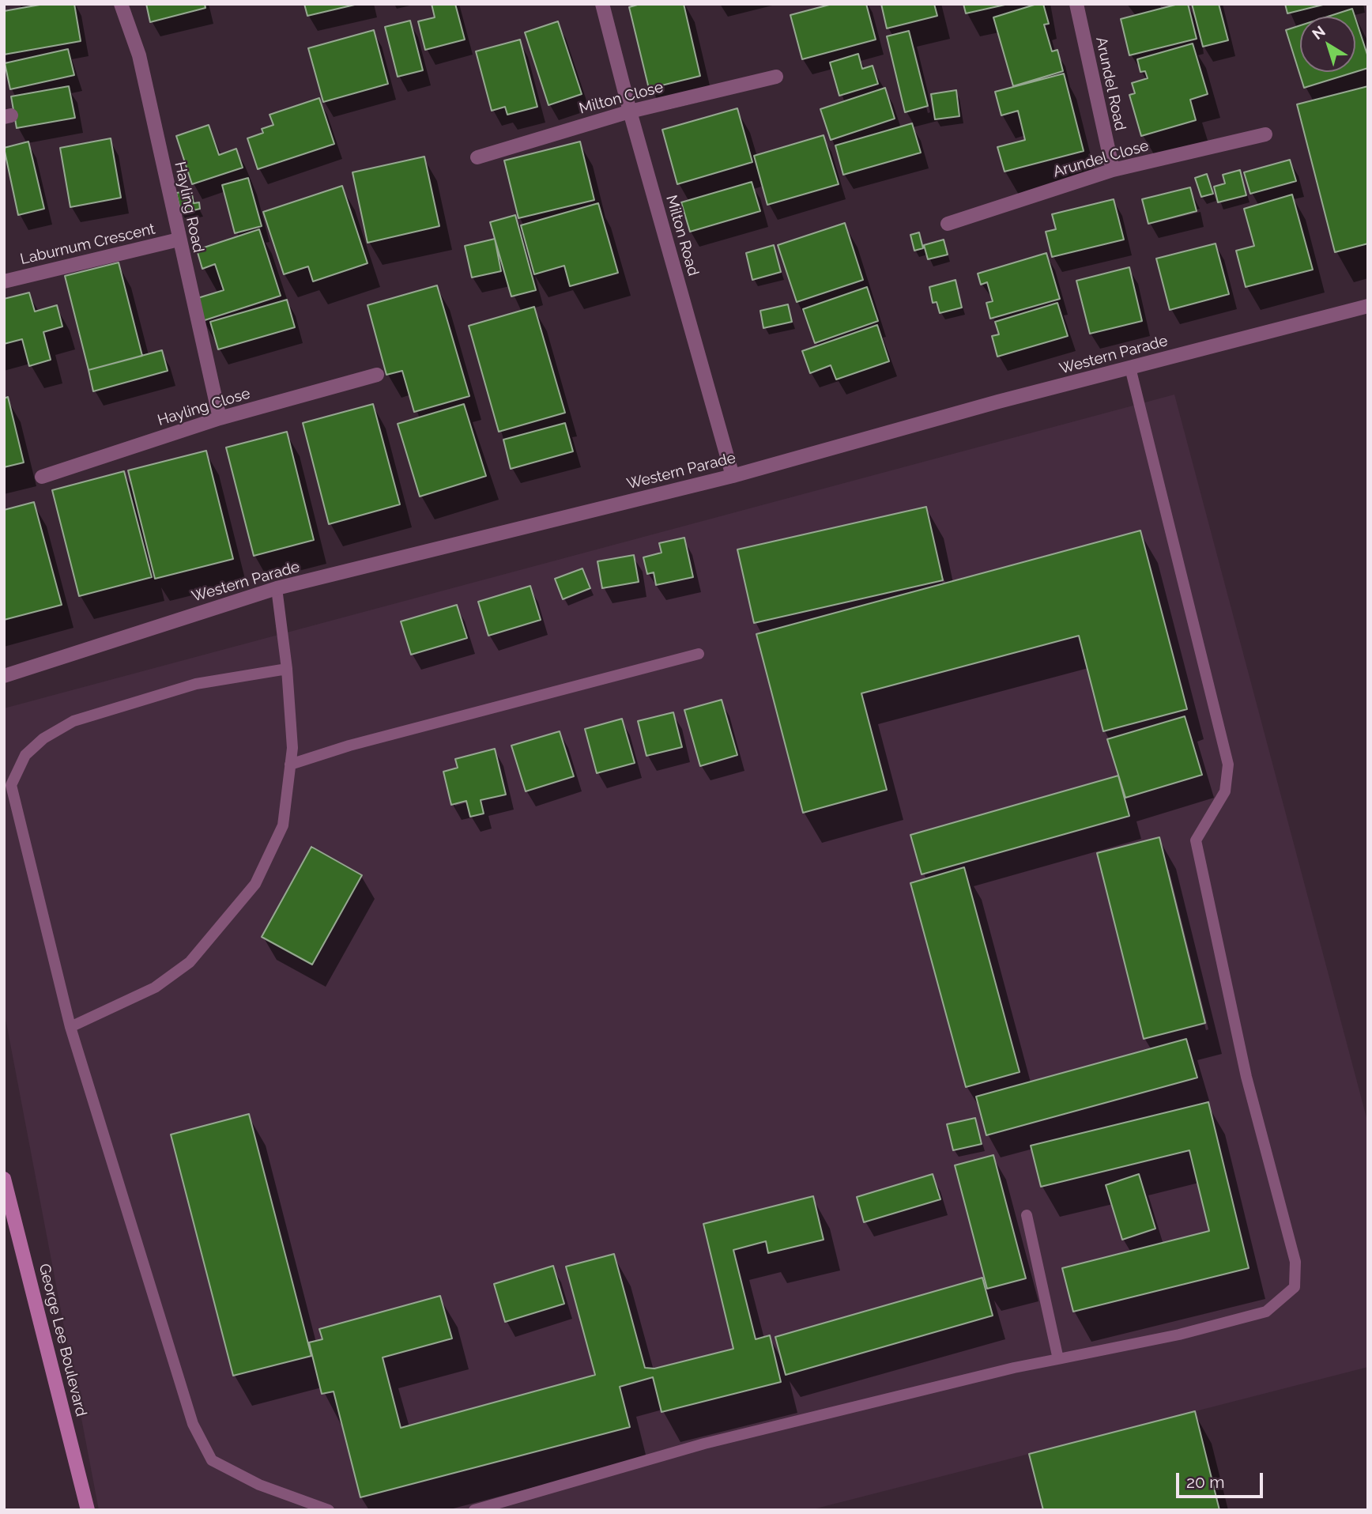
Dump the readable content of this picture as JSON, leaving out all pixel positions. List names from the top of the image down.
{
  "streets": {
    "main road": ["George Lee Boulevard"],
    "street": [
      "Arundel Road",
      "Milton Close",
      "Arundel Close",
      "Hayling Road",
      "Milton Road",
      "Laburnum Crescent",
      "Western Parade",
      "Hayling Close"
    ]
  },
  "crossings": [
    ["Arundel Road", "Arundel Close"],
    ["Milton Close", "Milton Road"],
    ["Hayling Road", "Laburnum Crescent"],
    ["Hayling Road", "Hayling Close"],
    ["Milton Road", "Western Parade"]
  ],
  "scale_bar": "20 m",
  "north": "top left"
}
